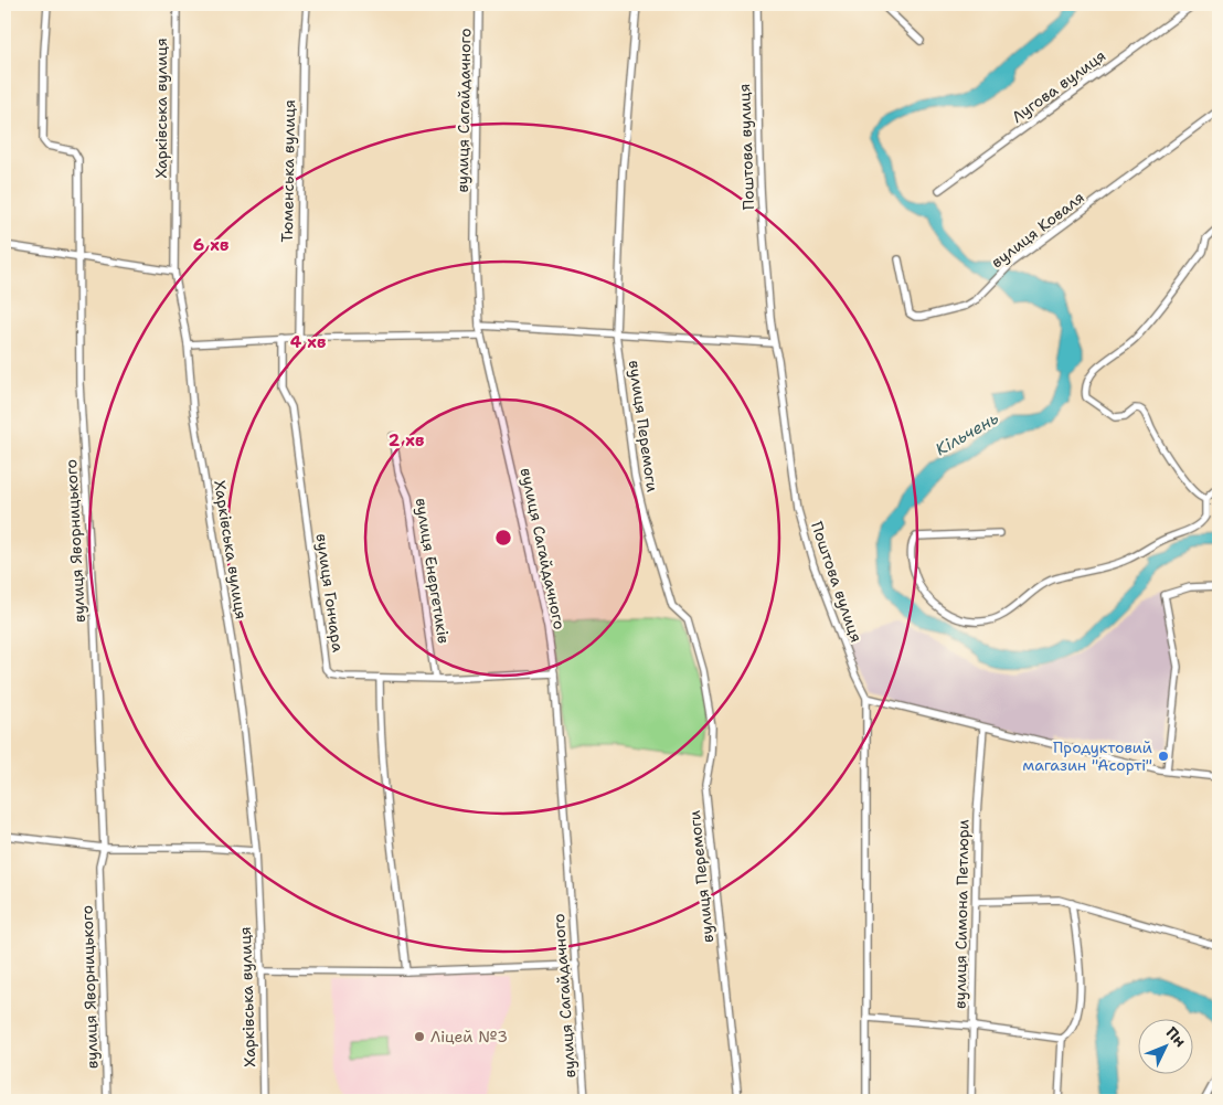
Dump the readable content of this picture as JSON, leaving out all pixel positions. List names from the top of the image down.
{
  "streets": {
    "street": [
      "Лугова вулиця",
      "Харківська вулиця",
      "вулиця Сагайдачного",
      "Поштова вулиця",
      "Тюменська вулиця",
      "вулиця Коваля",
      "вулиця Перемоги",
      "вулиця Яворницького",
      "вулиця Енергетиків",
      "вулиця Гончара",
      "вулиця Симона Петлюри"
    ]
  },
  "water": ["Кільчень"],
  "places": ["Продуктовий магазин \"Асорті\"", "Ліцей №3"],
  "north": "top right",
  "rings": ["6 хв", "4 хв", "2 хв"]
}
